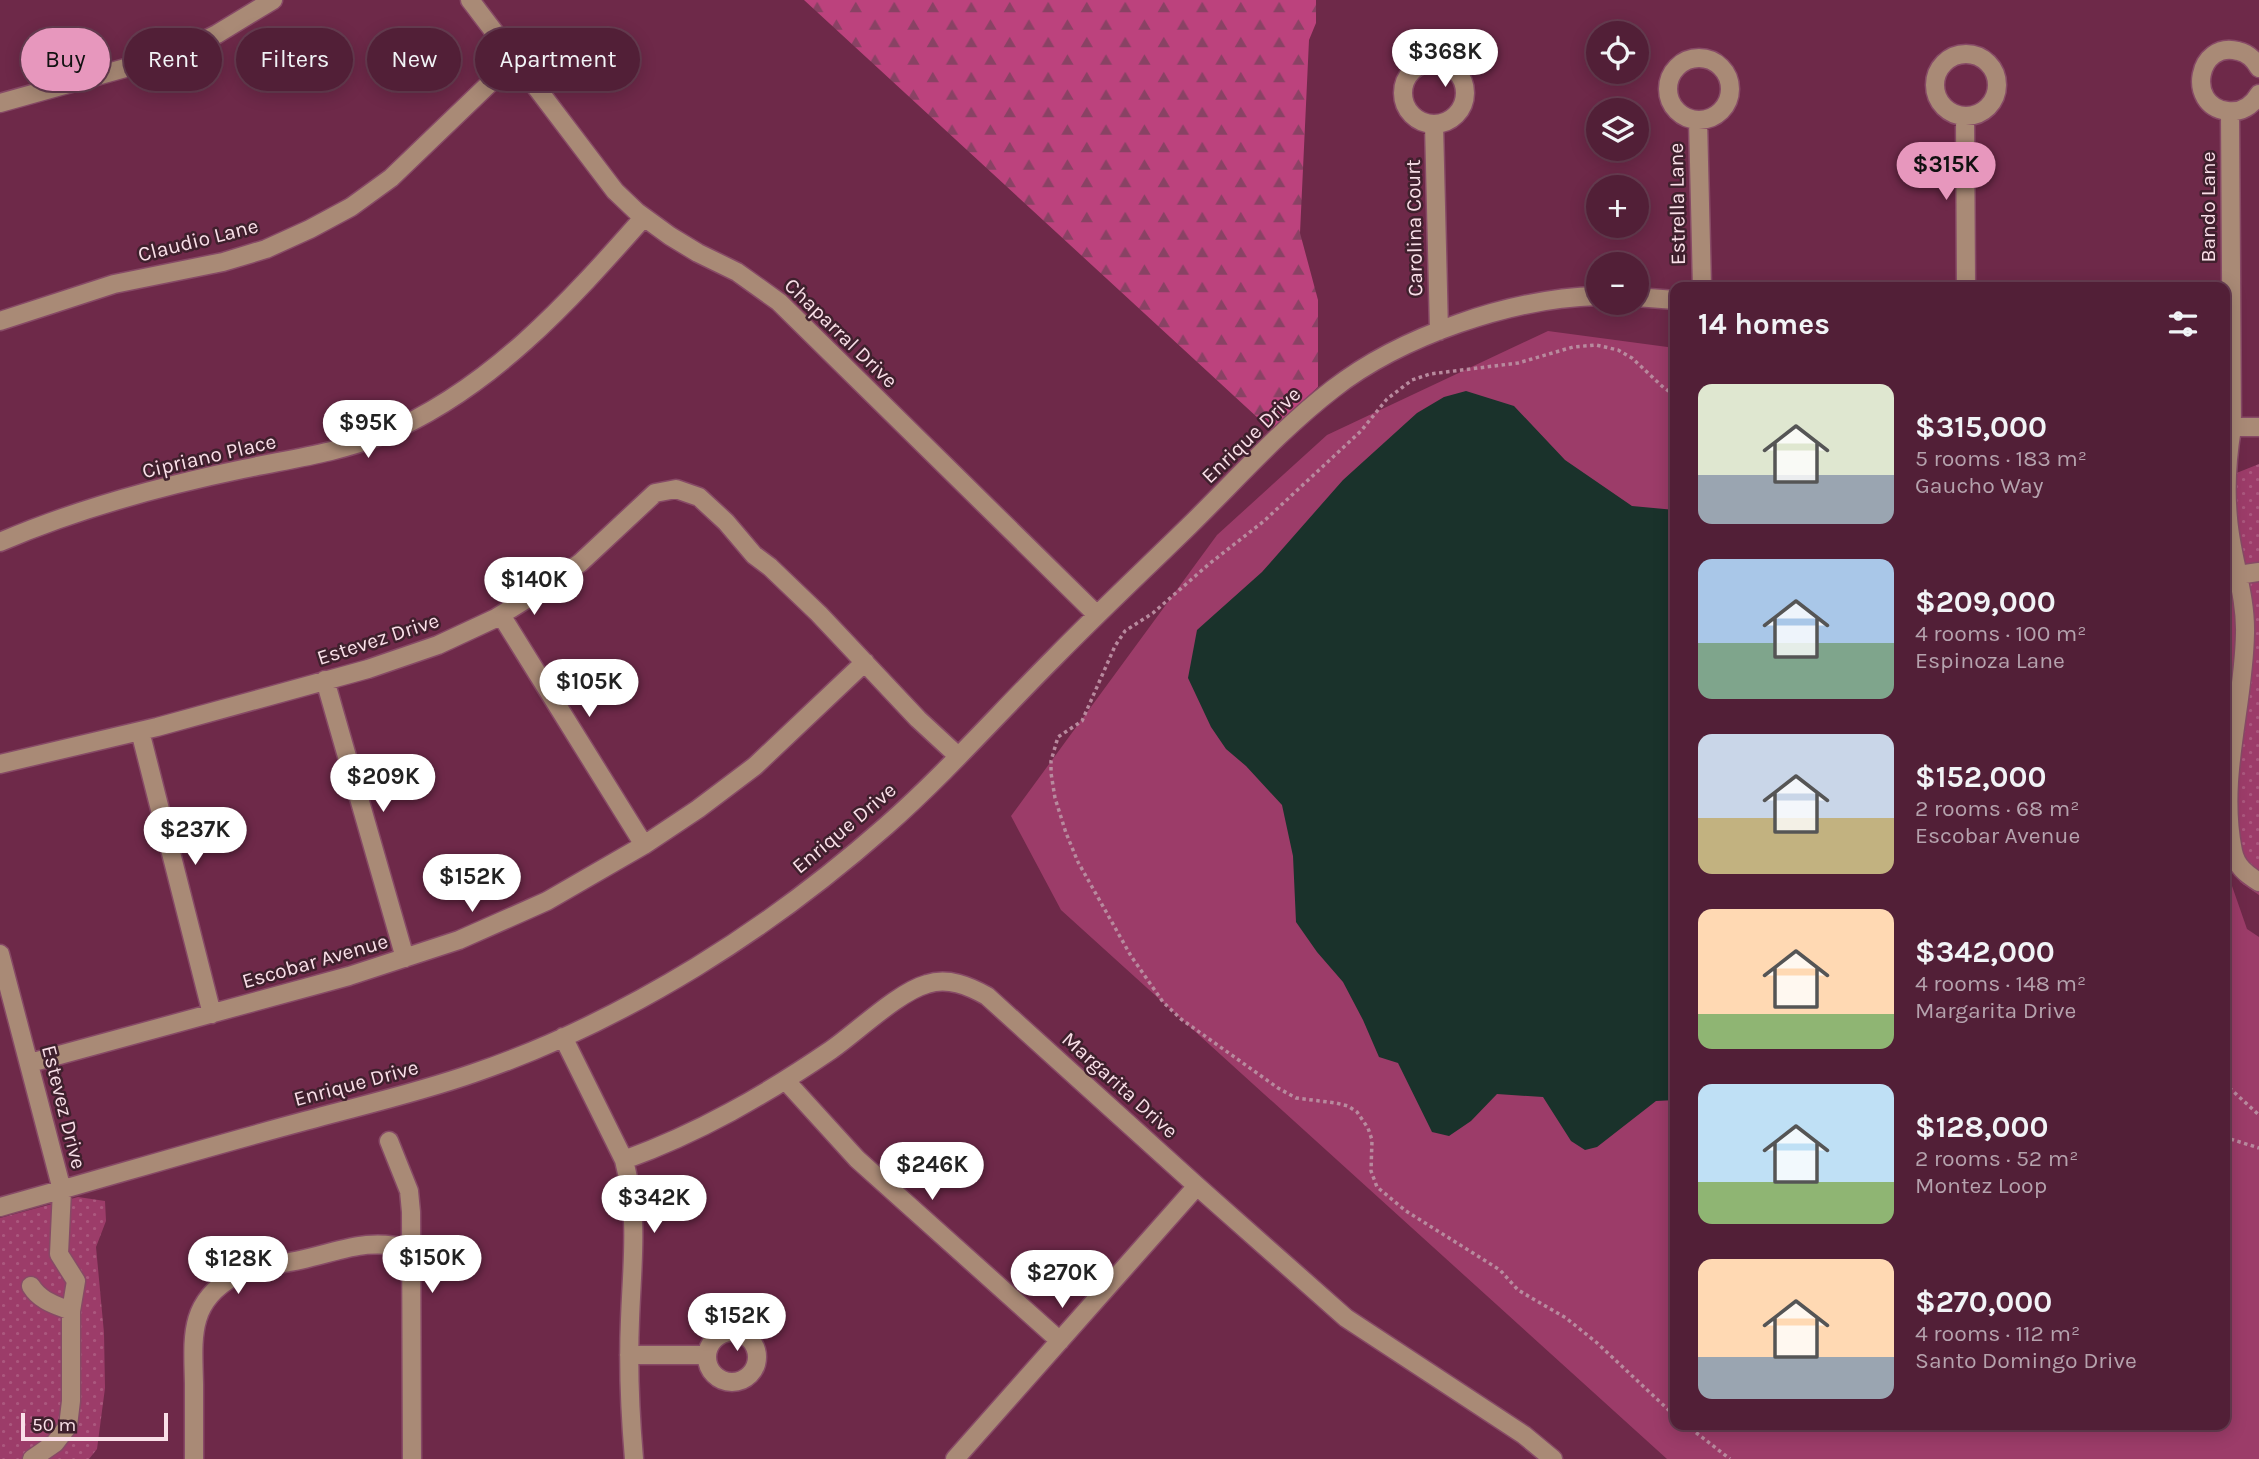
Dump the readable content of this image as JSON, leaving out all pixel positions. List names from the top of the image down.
{
  "streets": {
    "street": [
      "Estrella Lane",
      "Bando Lane",
      "Carolina Court",
      "Claudio Lane",
      "Chaparral Drive",
      "Enrique Drive",
      "Cipriano Place",
      "Estevez Drive",
      "Escobar Avenue",
      "Margarita Drive"
    ]
  },
  "crossings": [
    ["Carolina Court", "Enrique Drive"],
    ["Chaparral Drive", "Enrique Drive"],
    ["Chaparral Drive", "Cipriano Place"],
    ["Enrique Drive", "Estevez Drive"],
    ["Estevez Drive", "Escobar Avenue"]
  ],
  "scale_bar": "50 m",
  "page": {
    "map_buttons": ["+", "−"],
    "chip": [
      "Buy",
      "Rent",
      "Filters",
      "New",
      "Apartment"
    ],
    "price": [
      "$368K",
      "$315K",
      "$95K",
      "$140K",
      "$105K",
      "$209K",
      "$237K",
      "$152K",
      "$246K",
      "$342K",
      "$150K",
      "$128K",
      "$270K",
      "$152K"
    ],
    "heading": "14 homes",
    "list": [
      {
        "name": "$315,000",
        "note": "5 rooms · 183 m² · Gaucho Way"
      },
      {
        "name": "$209,000",
        "note": "4 rooms · 100 m² · Espinoza Lane"
      },
      {
        "name": "$152,000",
        "note": "2 rooms · 68 m² · Escobar Avenue"
      },
      {
        "name": "$342,000",
        "note": "4 rooms · 148 m² · Margarita Drive"
      },
      {
        "name": "$128,000",
        "note": "2 rooms · 52 m² · Montez Loop"
      },
      {
        "name": "$270,000",
        "note": "4 rooms · 112 m² · Santo Domingo Drive"
      }
    ],
    "scale": "50 m"
  }
}
